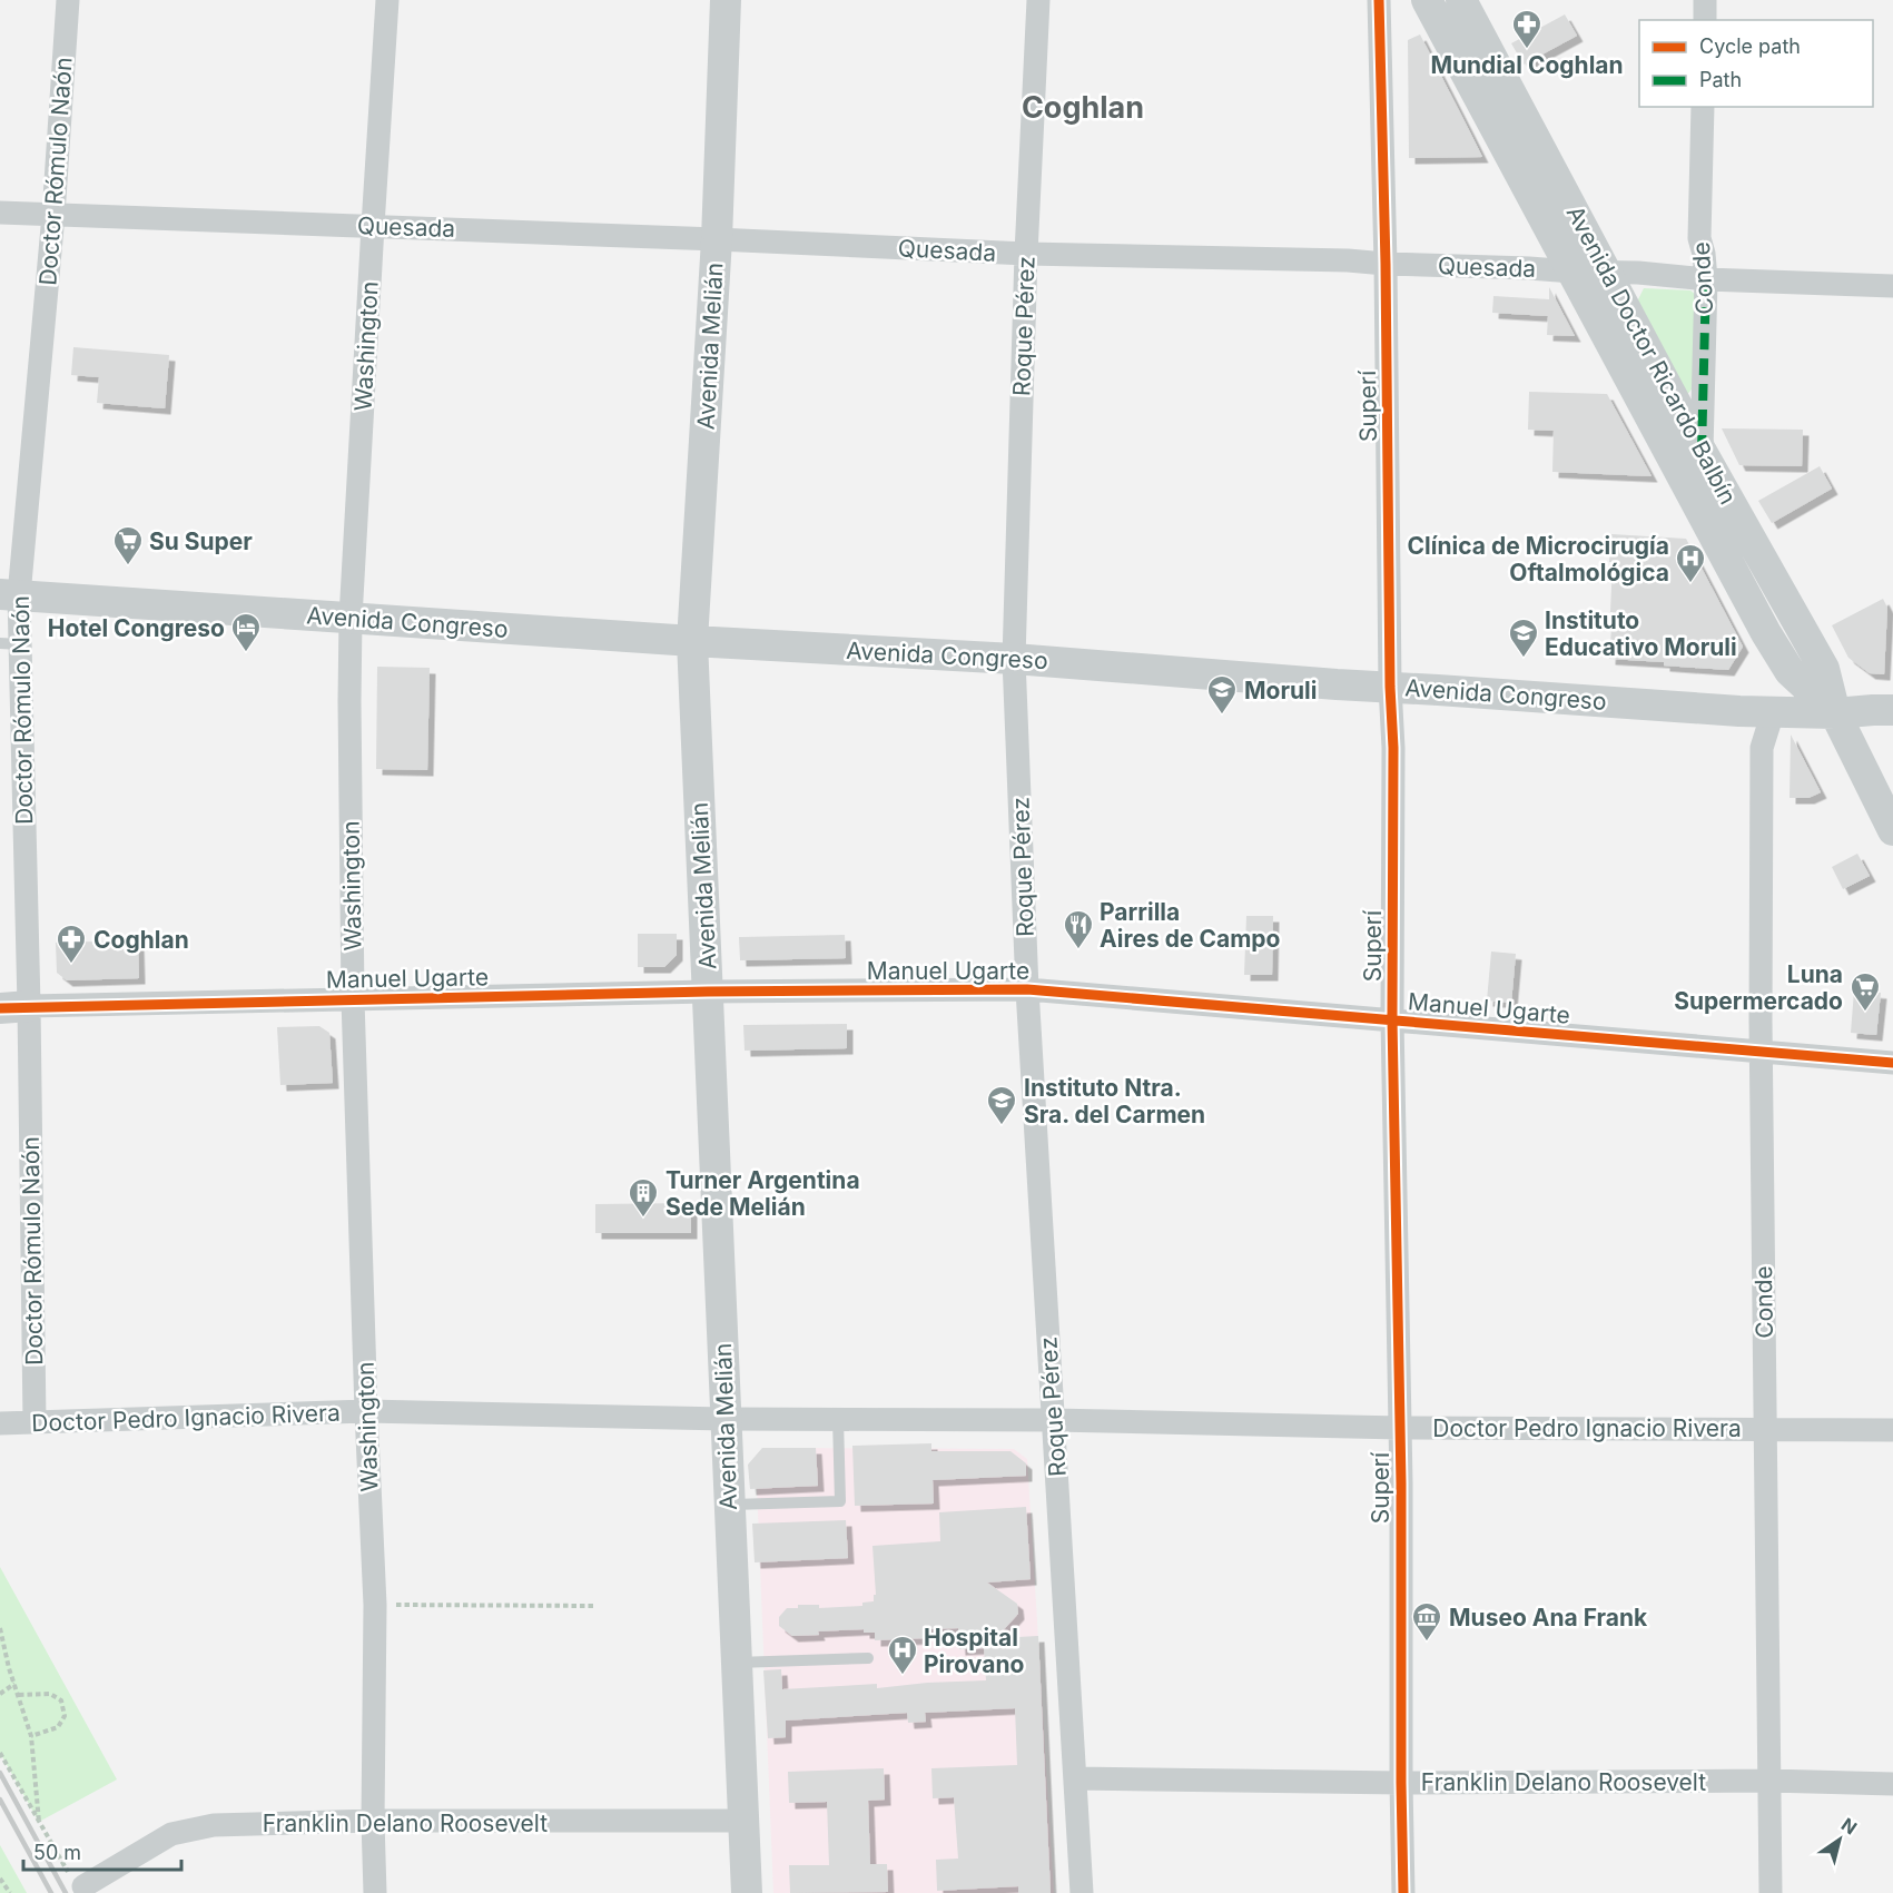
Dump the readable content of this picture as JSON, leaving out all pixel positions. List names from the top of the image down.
{
  "streets": {
    "main road": ["Avenida Melián", "Avenida Doctor Ricardo Balbín", "Avenida Congreso"],
    "street": [
      "Doctor Rómulo Naón",
      "Quesada",
      "Conde",
      "Roque Pérez",
      "Washington",
      "Superí",
      "Manuel Ugarte",
      "Doctor Pedro Ignacio Rivera",
      "Franklin Delano Roosevelt"
    ]
  },
  "crossings": [
    ["Doctor Rómulo Naón", "Quesada"],
    ["Doctor Rómulo Naón", "Avenida Congreso"],
    ["Doctor Rómulo Naón", "Manuel Ugarte"],
    ["Doctor Rómulo Naón", "Doctor Pedro Ignacio Rivera"],
    ["Quesada", "Conde"],
    ["Quesada", "Roque Pérez"],
    ["Quesada", "Washington"],
    ["Quesada", "Avenida Melián"],
    ["Quesada", "Avenida Doctor Ricardo Balbín"],
    ["Quesada", "Superí"],
    ["Conde", "Avenida Doctor Ricardo Balbín"],
    ["Conde", "Avenida Congreso"],
    ["Conde", "Manuel Ugarte"],
    ["Conde", "Doctor Pedro Ignacio Rivera"],
    ["Conde", "Franklin Delano Roosevelt"],
    ["Roque Pérez", "Avenida Congreso"],
    ["Roque Pérez", "Manuel Ugarte"],
    ["Roque Pérez", "Doctor Pedro Ignacio Rivera"],
    ["Roque Pérez", "Franklin Delano Roosevelt"],
    ["Washington", "Avenida Congreso"],
    ["Washington", "Manuel Ugarte"],
    ["Washington", "Doctor Pedro Ignacio Rivera"],
    ["Washington", "Franklin Delano Roosevelt"],
    ["Avenida Melián", "Avenida Congreso"],
    ["Avenida Melián", "Manuel Ugarte"],
    ["Avenida Melián", "Doctor Pedro Ignacio Rivera"],
    ["Avenida Melián", "Franklin Delano Roosevelt"],
    ["Avenida Doctor Ricardo Balbín", "Avenida Congreso"],
    ["Superí", "Avenida Congreso"],
    ["Superí", "Manuel Ugarte"],
    ["Superí", "Doctor Pedro Ignacio Rivera"],
    ["Superí", "Franklin Delano Roosevelt"]
  ],
  "districts": ["Coghlan"],
  "places": {
    "pharmacy": ["Mundial Coghlan", "Coghlan"],
    "supermarket": ["Su Super", "Luna Supermercado"],
    "hospital": ["Clínica de Microcirugía Oftalmológica", "Hospital Pirovano"],
    "hotel": ["Hotel Congreso"],
    "school or university": ["Instituto Educativo Moruli", "Moruli", "Instituto Ntra. Sra. del Carmen"],
    "restaurant": ["Parrilla Aires de Campo"],
    "building": ["Turner Argentina Sede Melián"],
    "museum": ["Museo Ana Frank"]
  },
  "legend": ["Cycle path", "Path"],
  "scale_bar": "50 m",
  "north": "top right"
}
